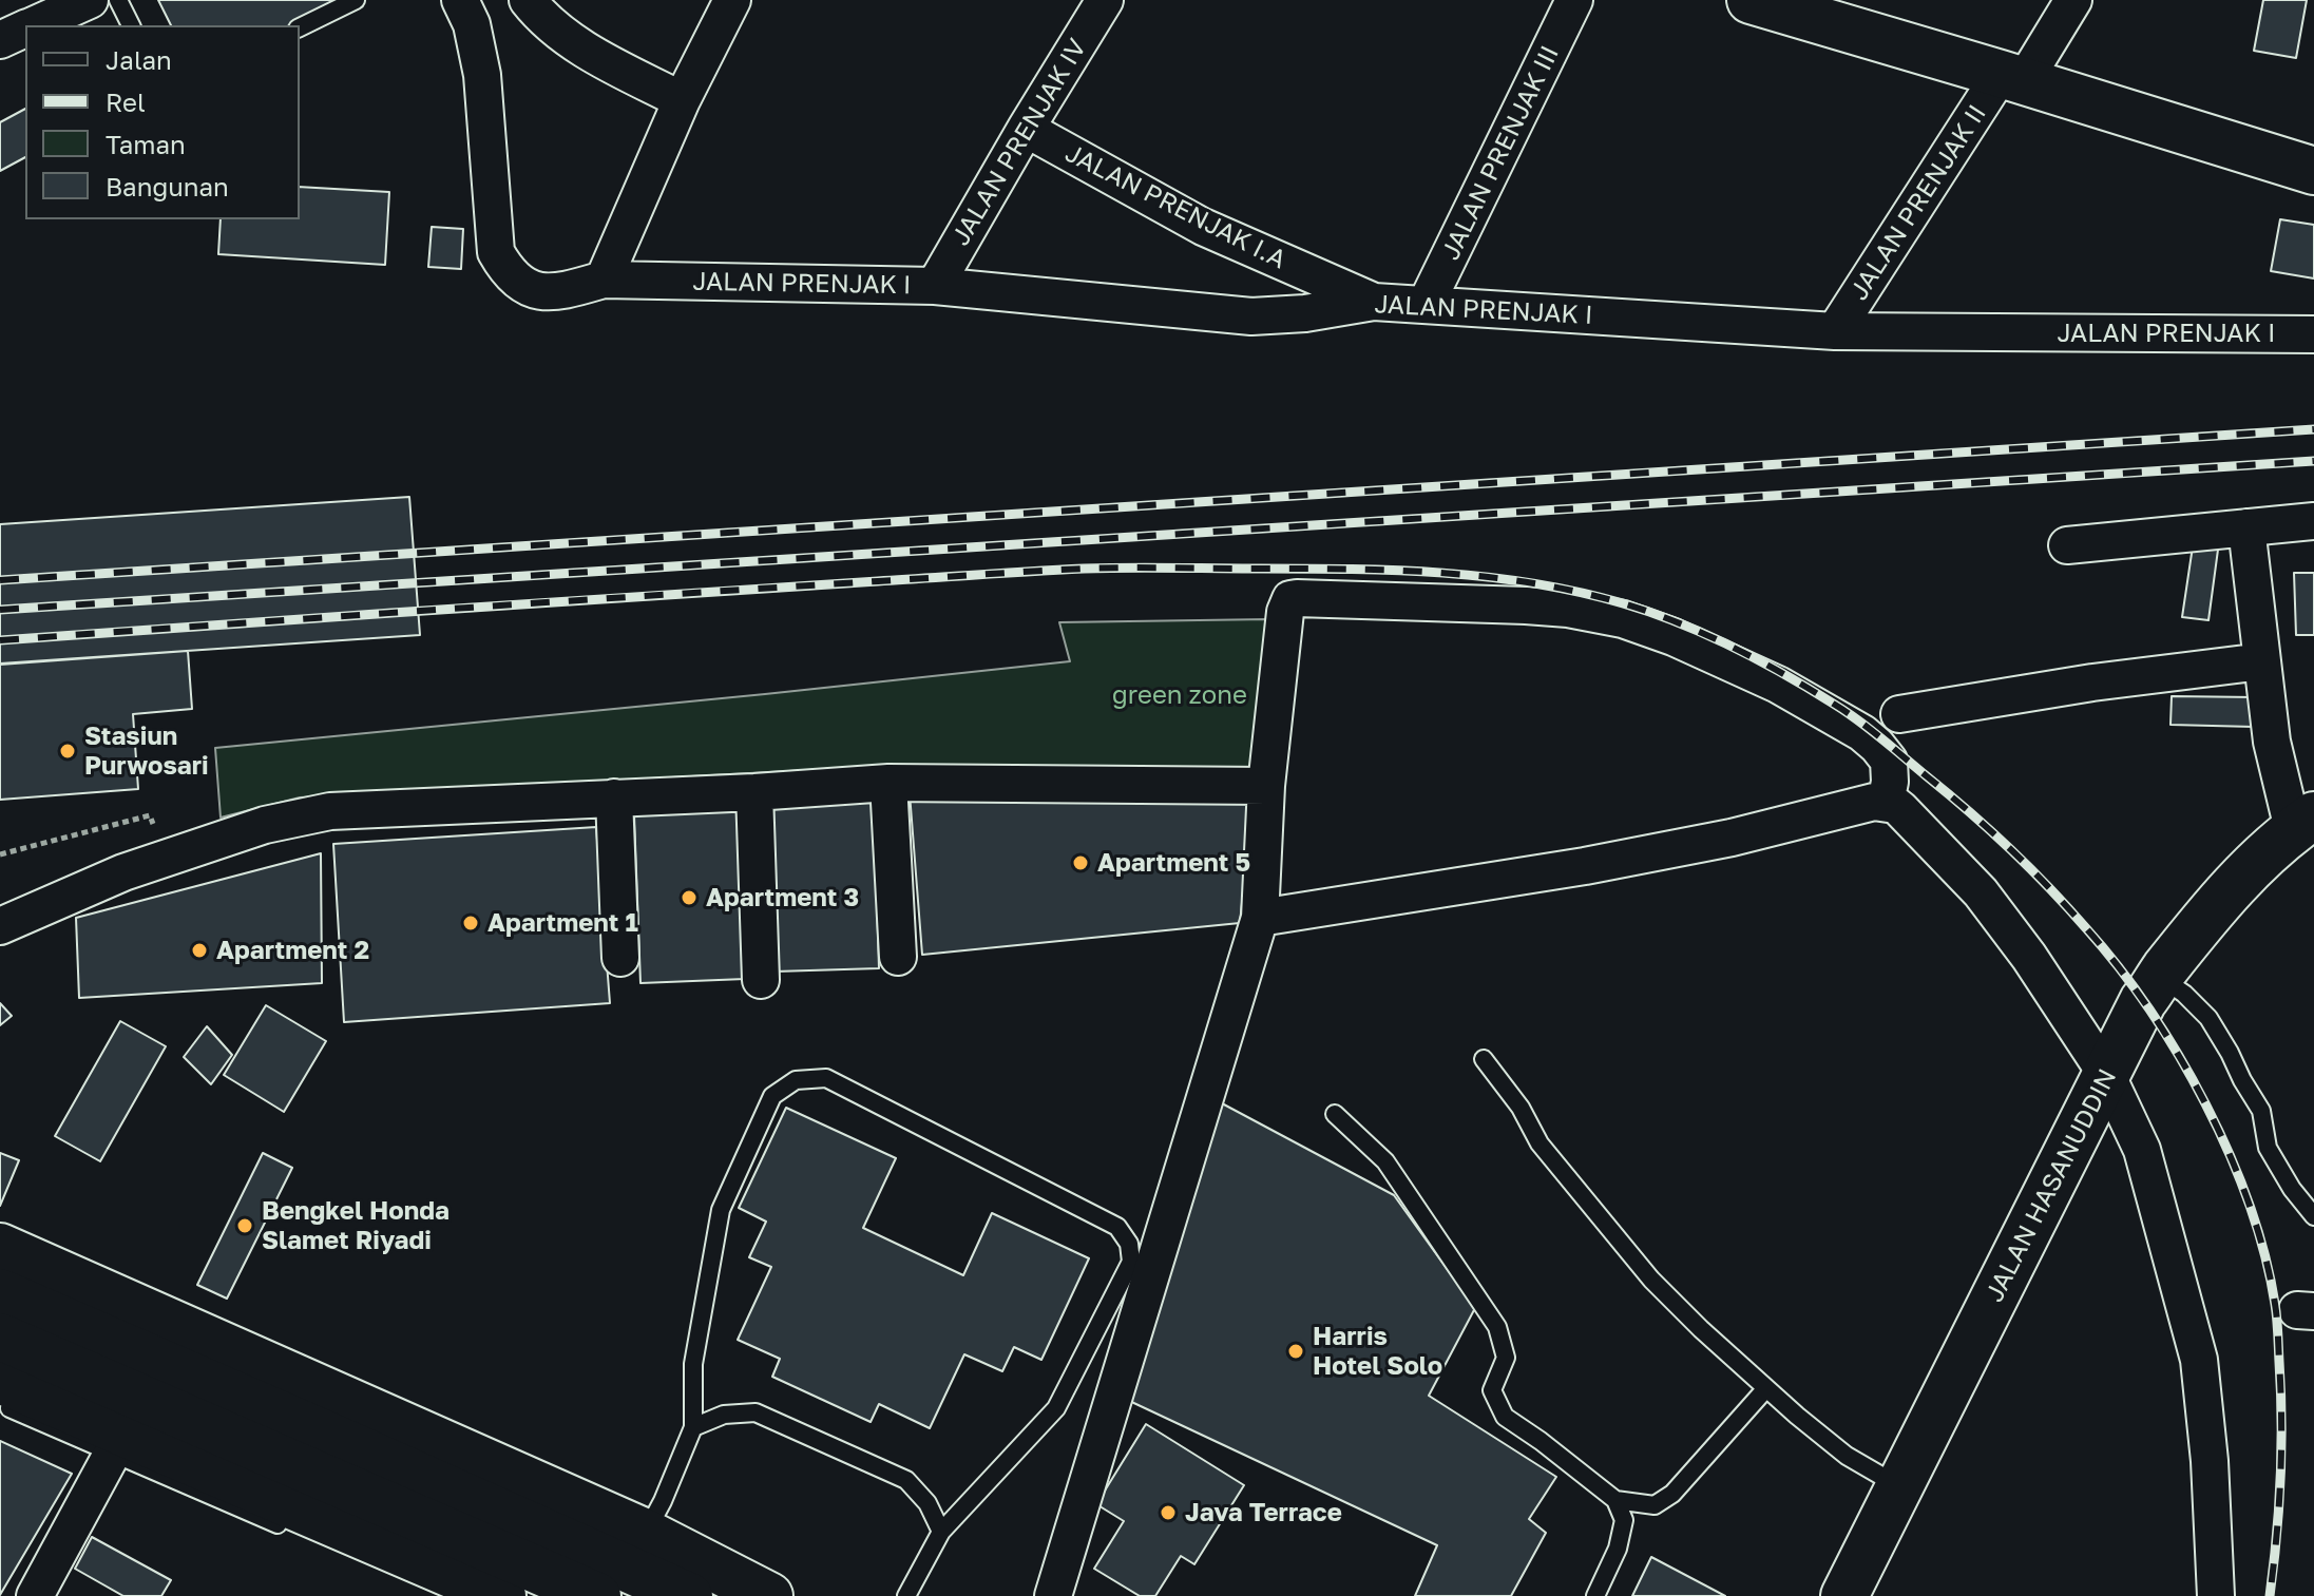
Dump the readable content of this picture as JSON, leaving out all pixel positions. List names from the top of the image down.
{
  "streets": {
    "main road": ["JALAN HASANUDDIN"],
    "street": [
      "JALAN PRENJAK IV",
      "JALAN PRENJAK III",
      "JALAN PRENJAK II",
      "JALAN PRENJAK I.A",
      "JALAN PRENJAK I"
    ]
  },
  "crossings": [
    ["JALAN PRENJAK IV", "JALAN PRENJAK I.A"],
    ["JALAN PRENJAK IV", "JALAN PRENJAK I"],
    ["JALAN PRENJAK III", "JALAN PRENJAK I"],
    ["JALAN PRENJAK II", "JALAN PRENJAK I"],
    ["JALAN PRENJAK I.A", "JALAN PRENJAK I"]
  ],
  "parks": ["green zone"],
  "places": [
    "Stasiun Purwosari",
    "Apartment 5",
    "Apartment 3",
    "Apartment 1",
    "Apartment 2",
    "Bengkel Honda Slamet Riyadi",
    "Harris Hotel Solo",
    "Java Terrace"
  ],
  "legend": [
    "Jalan",
    "Rel",
    "Taman",
    "Bangunan"
  ]
}
